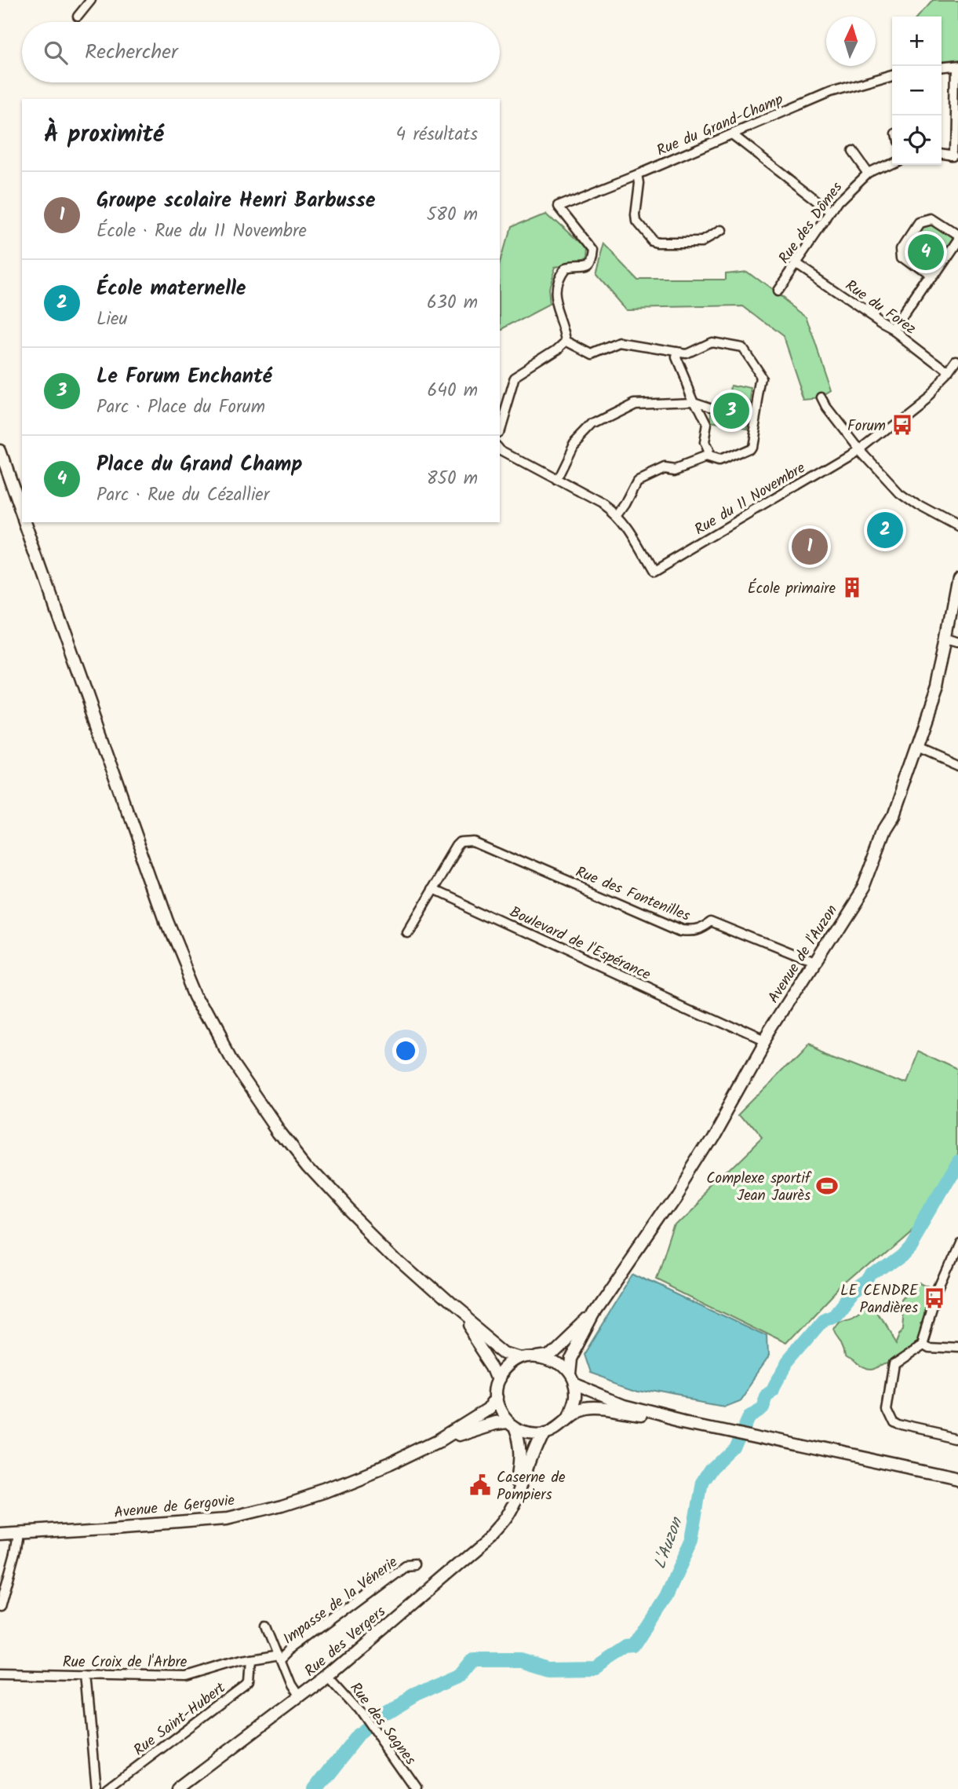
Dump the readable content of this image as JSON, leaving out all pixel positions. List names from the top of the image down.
{
  "streets": {
    "main road": ["Avenue de l'Auzon", "Avenue de Gergovie", "Rue des Vergers"],
    "street": [
      "Rue du Grand-Champ",
      "Rue des Dômes",
      "Rue du Forez",
      "Rue du 11 Novembre",
      "Rue des Fontenilles",
      "Boulevard de l'Espérance",
      "Impasse de la Vénerie",
      "Rue Croix de l'Arbre",
      "Rue Saint-Hubert",
      "Rue des Sagnes"
    ]
  },
  "crossings": [
    ["Rue des Dômes", "Rue du Forez"],
    ["Rue du Forez", "Rue du 11 Novembre"],
    ["Rue des Fontenilles", "Boulevard de l'Espérance"],
    ["Rue des Fontenilles", "Avenue de l'Auzon"],
    ["Boulevard de l'Espérance", "Avenue de l'Auzon"],
    ["Impasse de la Vénerie", "Rue Croix de l'Arbre"],
    ["Rue des Vergers", "Rue des Sagnes"],
    ["Rue Croix de l'Arbre", "Rue Saint-Hubert"]
  ],
  "water": ["L'Auzon"],
  "places": {
    "bus stop": ["Forum", "LE CENDRE Pandières"],
    "building": ["École primaire"],
    "sports": ["Complexe sportif Jean Jaurès"],
    "public building": ["Caserne de Pompiers"]
  },
  "north": "top",
  "page": {
    "map_buttons": ["+", "−"],
    "search": "Rechercher",
    "heading": ["À proximité", "4 résultats"],
    "list": [
      {
        "mark": "1",
        "name": "Groupe scolaire Henri Barbusse",
        "note": "École · Rue du 11 Novembre",
        "value": "580 m"
      },
      {
        "mark": "2",
        "name": "École maternelle",
        "note": "Lieu",
        "value": "630 m"
      },
      {
        "mark": "3",
        "name": "Le Forum Enchanté",
        "note": "Parc · Place du Forum",
        "value": "640 m"
      },
      {
        "mark": "4",
        "name": "Place du Grand Champ",
        "note": "Parc · Rue du Cézallier",
        "value": "850 m"
      }
    ],
    "pins": [
      "4",
      "3",
      "2",
      "1"
    ]
  }
}
